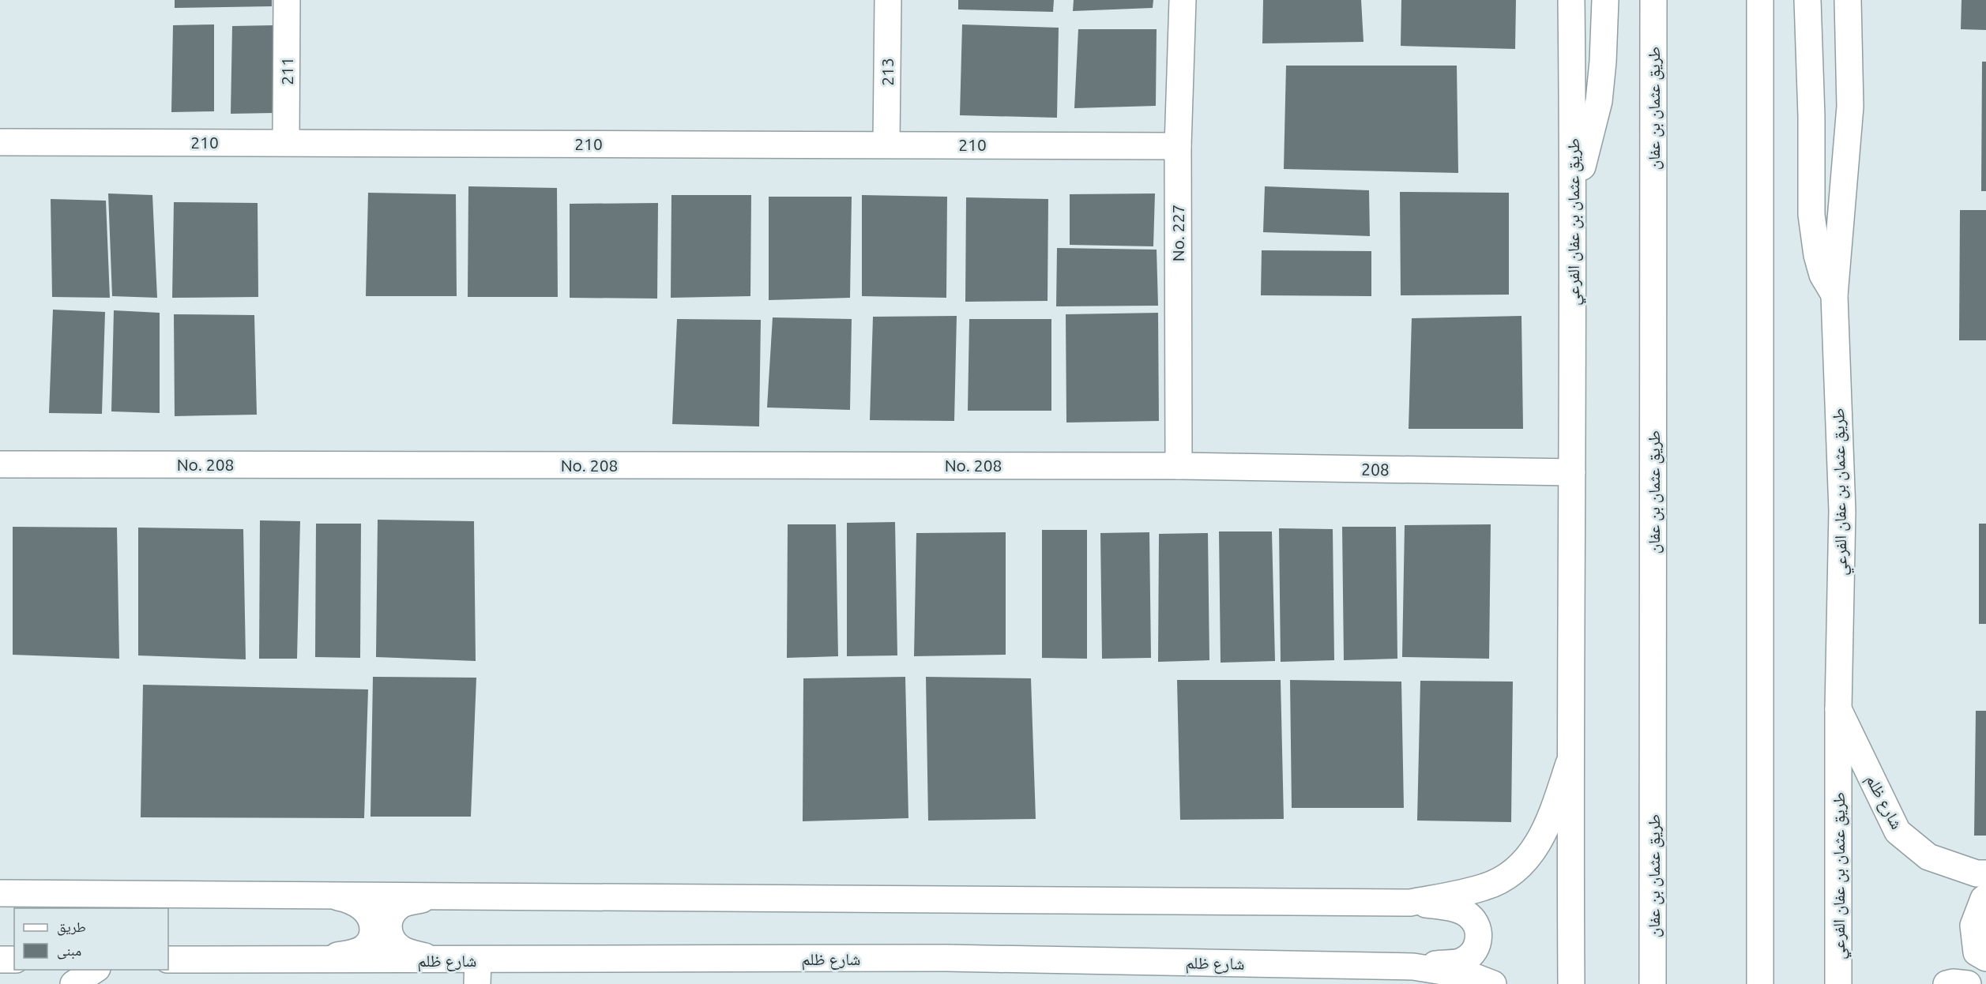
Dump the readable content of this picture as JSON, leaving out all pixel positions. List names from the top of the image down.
{
  "streets": {
    "street": [
      "211",
      "213",
      "طريق عثمان بن عفان",
      "210",
      "طريق عثمان بن عفان الفرعي",
      "No. 227",
      "No. 208",
      "208",
      "شارع ظلم"
    ]
  },
  "crossings": [
    ["211", "210"],
    ["213", "210"],
    ["210", "No. 227"],
    ["طريق عثمان بن عفان الفرعي", "208"],
    ["طريق عثمان بن عفان الفرعي", "شارع ظلم"],
    ["No. 227", "No. 208"],
    ["No. 227", "208"],
    ["No. 208", "208"]
  ],
  "legend": ["طريق", "مبنى"]
}
